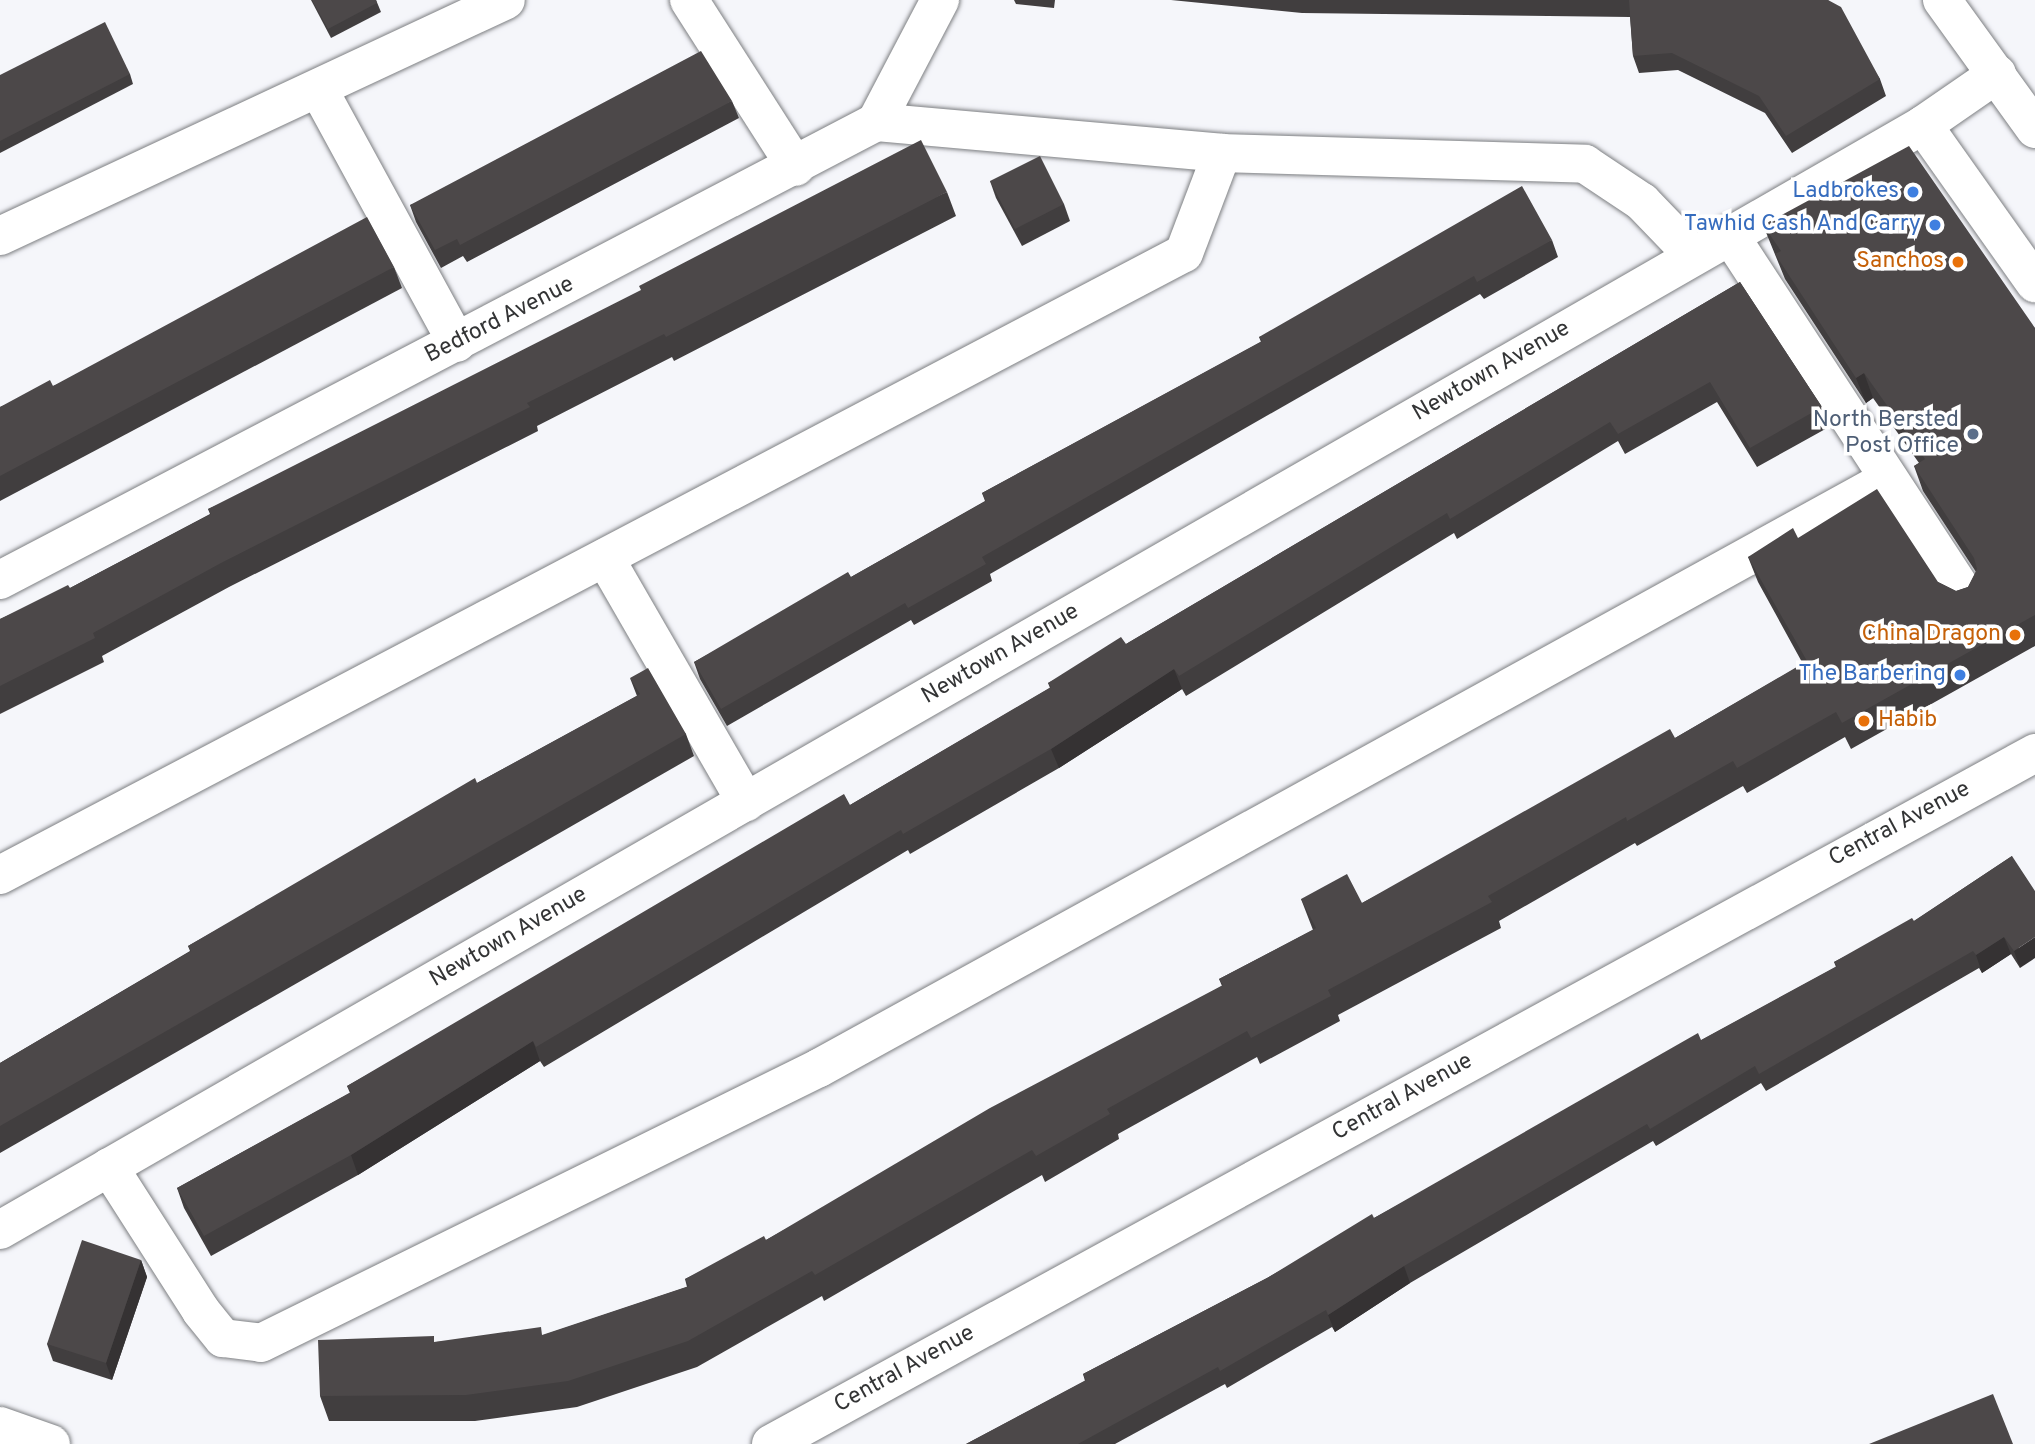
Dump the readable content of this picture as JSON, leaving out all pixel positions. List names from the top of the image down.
{
  "streets": {
    "street": ["Bedford Avenue", "Newtown Avenue", "Central Avenue"]
  },
  "places": [
    "Ladbrokes",
    "Tawhid Cash And Carry",
    "Sanchos",
    "North Bersted Post Office",
    "China Dragon",
    "The Barbering",
    "Habib"
  ]
}
